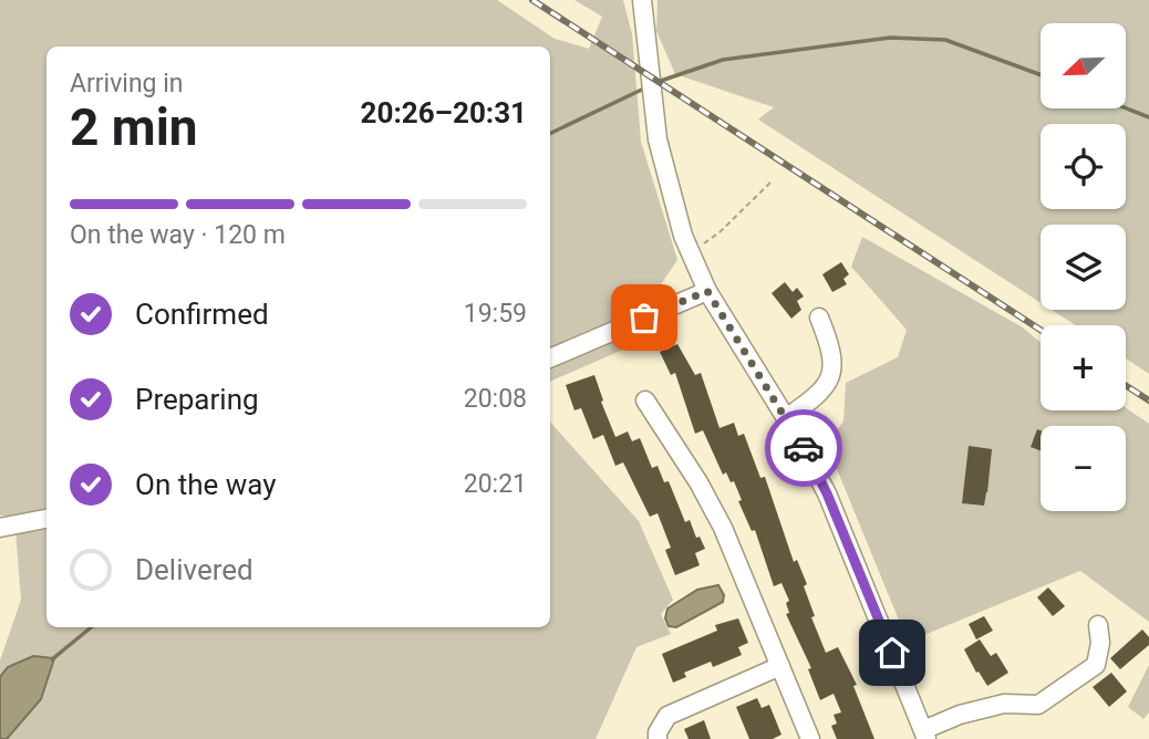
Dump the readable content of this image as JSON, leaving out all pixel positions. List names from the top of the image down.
{
  "north": "bottom left",
  "page": {
    "map_buttons": ["+", "−"],
    "heading": ["2 min", "Arriving in", "20:26–20:31"],
    "bar": "On the way · 120 m",
    "list": [
      ["Confirmed", "19:59"],
      ["Preparing", "20:08"],
      ["On the way", "20:21"],
      "Delivered"
    ]
  }
}
